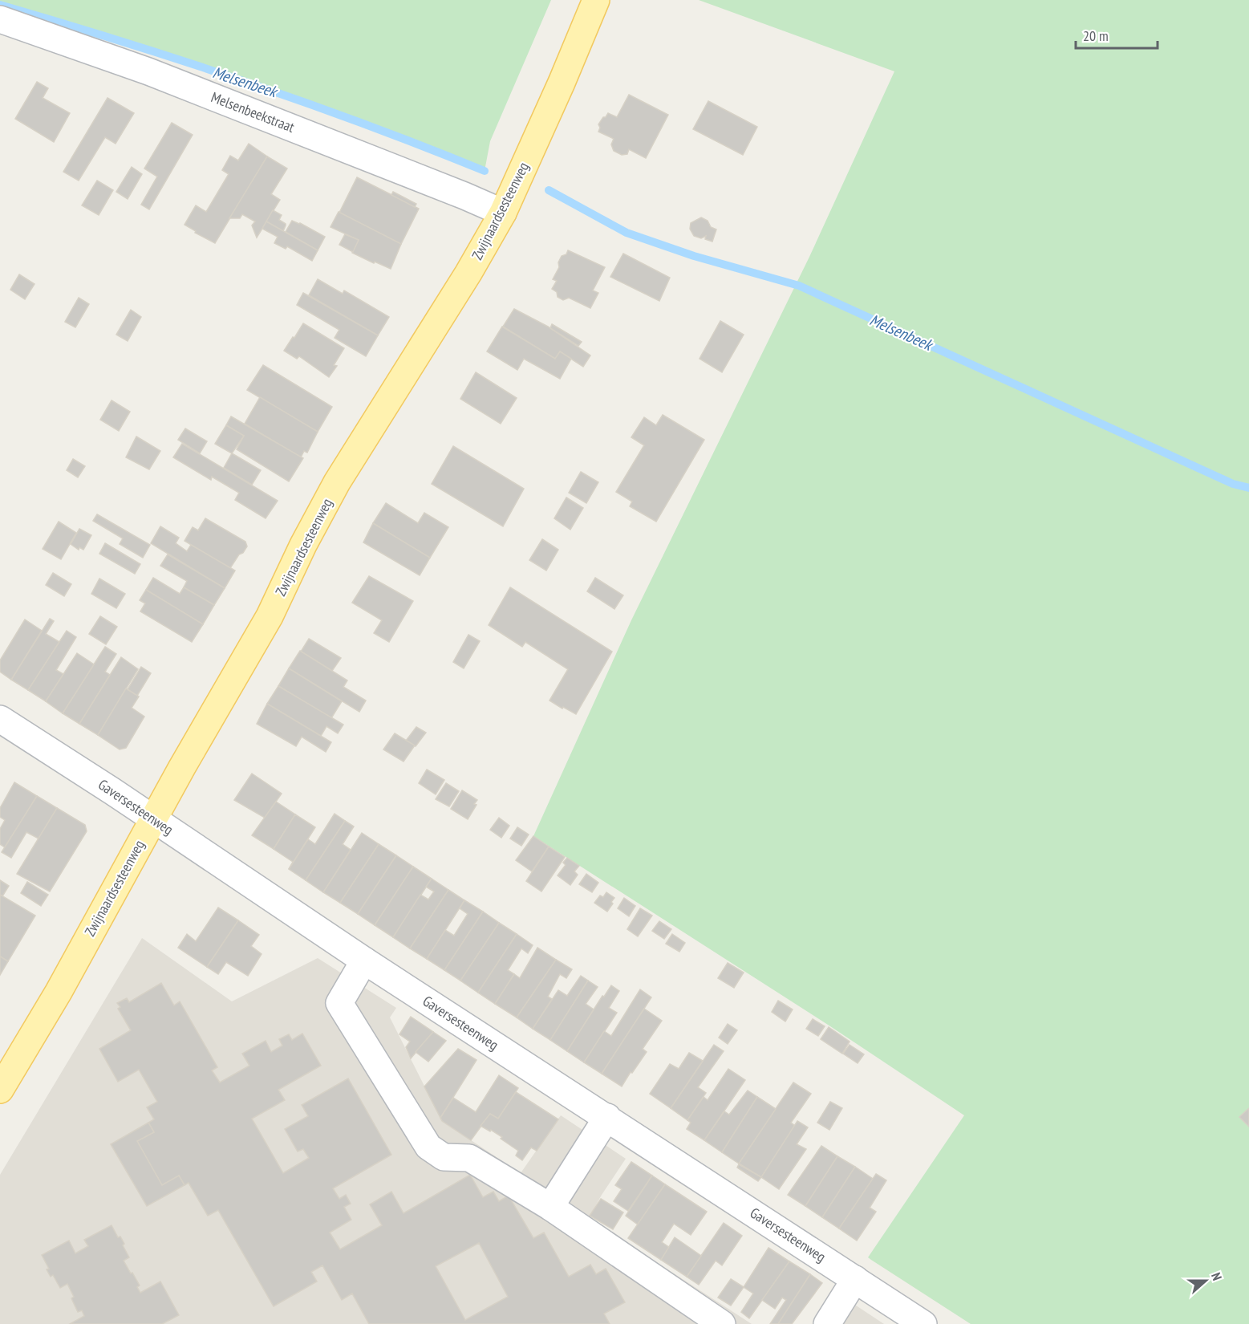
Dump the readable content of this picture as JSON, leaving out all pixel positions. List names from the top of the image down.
{
  "streets": {
    "main road": ["Zwijnaardsesteenweg"],
    "street": ["Melsenbeekstraat", "Gaversesteenweg"]
  },
  "crossings": [
    ["Melsenbeekstraat", "Zwijnaardsesteenweg"],
    ["Zwijnaardsesteenweg", "Gaversesteenweg"]
  ],
  "water": ["Melsenbeek"],
  "scale_bar": "20 m",
  "north": "right"
}
